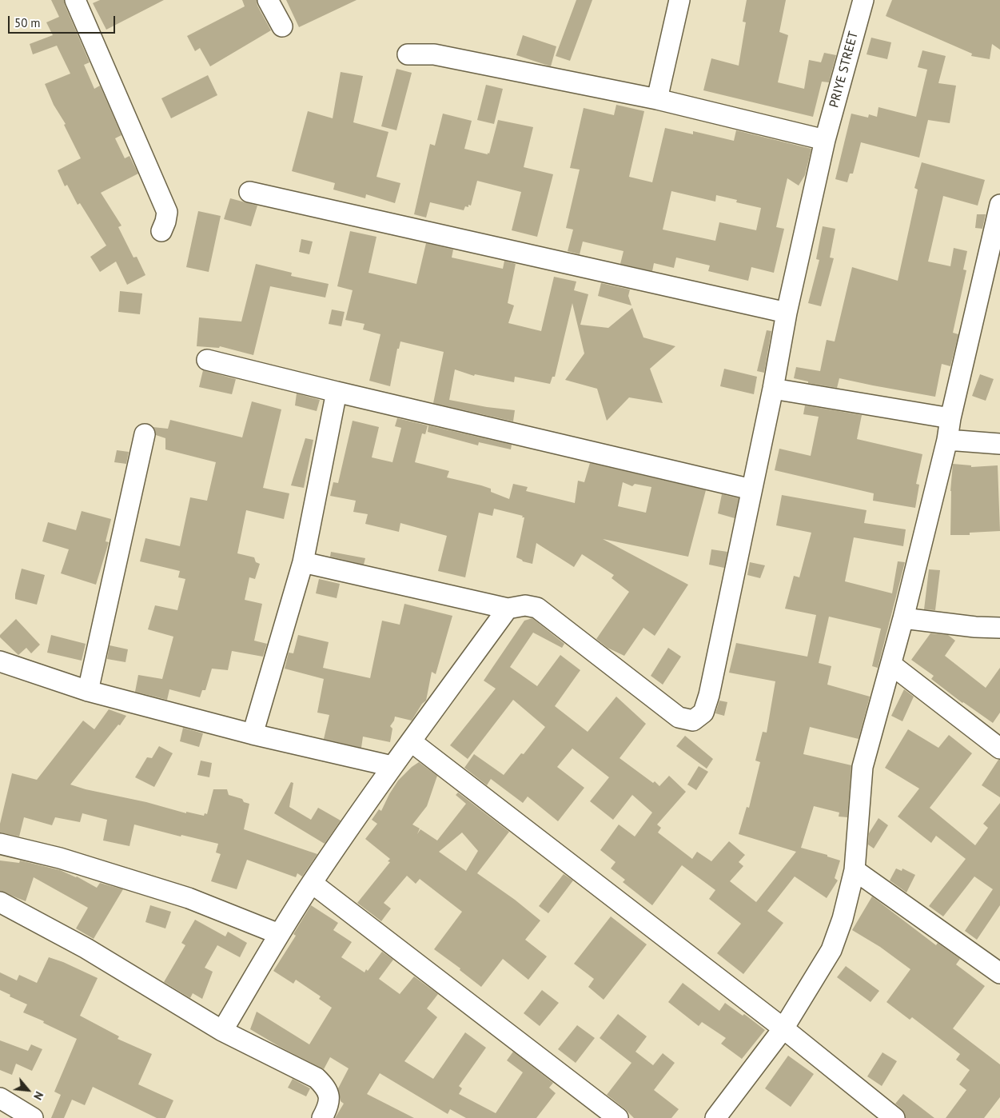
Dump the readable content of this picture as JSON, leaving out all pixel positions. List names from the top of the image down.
{
  "streets": {
    "street": ["PRIYE STREET"]
  },
  "scale_bar": "50 m",
  "north": "bottom right"
}
